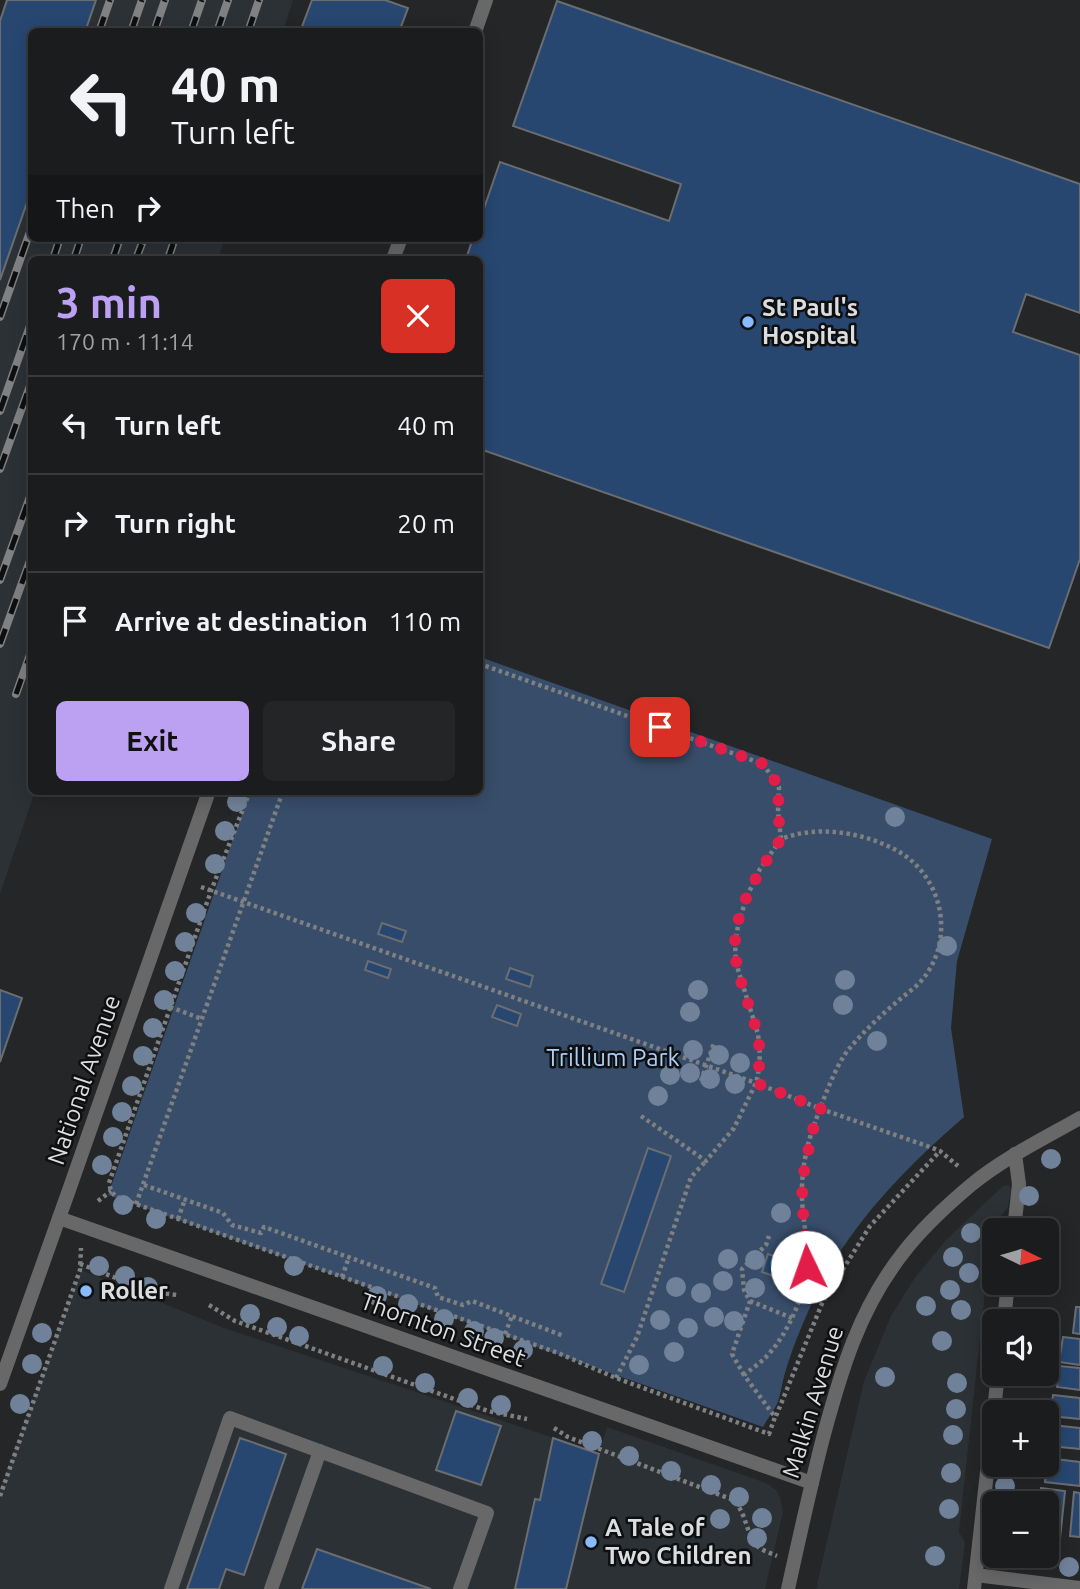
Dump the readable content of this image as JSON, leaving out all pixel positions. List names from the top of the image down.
{
  "streets": {
    "street": ["National Avenue", "Thornton Street", "Malkin Avenue"]
  },
  "crossings": [
    ["National Avenue", "Thornton Street"],
    ["Thornton Street", "Malkin Avenue"]
  ],
  "parks": ["Trillium Park"],
  "places": ["St Paul's Hospital", "Roller", "A Tale of Two Children"],
  "north": "right",
  "page": {
    "turn": ["40 m", "Turn left"],
    "then": "Then",
    "heading": ["3 min", "170 m · 11:14"],
    "list": [
      {
        "name": "Turn left",
        "value": "40 m"
      },
      {
        "name": "Turn right",
        "value": "20 m"
      },
      {
        "name": "Arrive at destination",
        "value": "110 m"
      }
    ],
    "buttons": ["Exit", "Share"],
    "map_buttons": ["+", "−"]
  }
}
